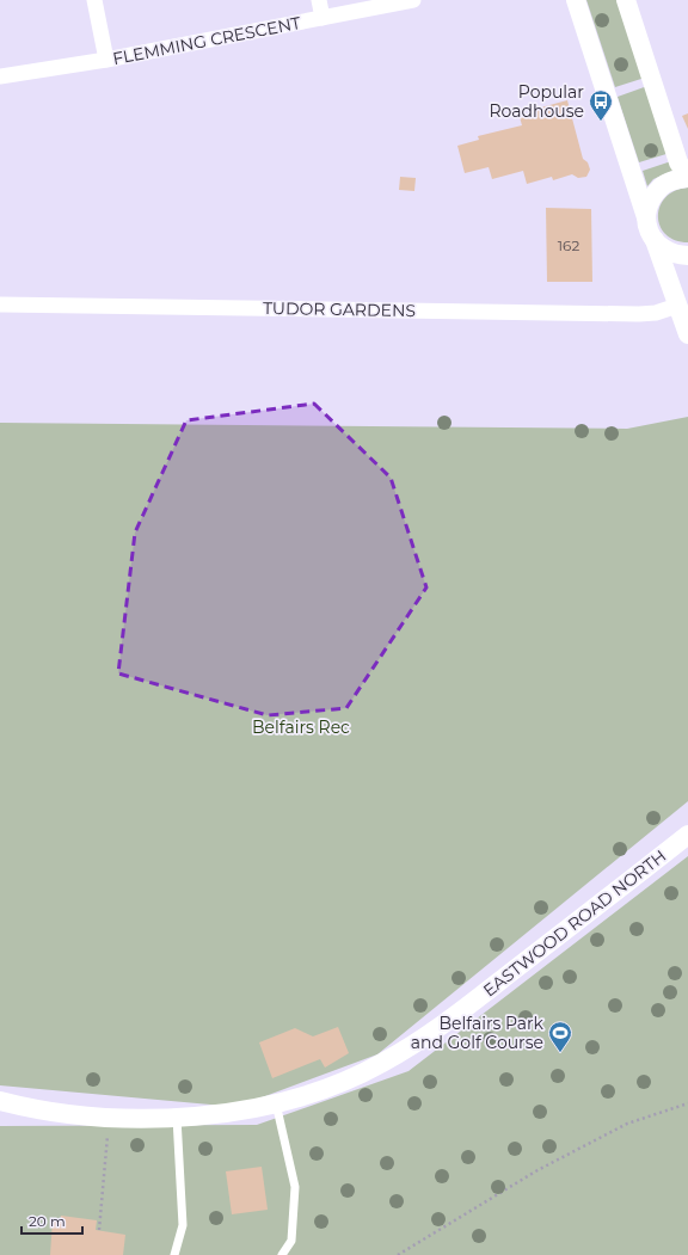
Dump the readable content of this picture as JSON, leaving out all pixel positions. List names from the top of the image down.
{
  "streets": {
    "street": ["FLEMMING CRESCENT", "TUDOR GARDENS", "EASTWOOD ROAD NORTH"]
  },
  "parks": ["Belfairs Rec"],
  "places": {
    "bus stop": ["Popular Roadhouse"],
    "sports": ["Belfairs Park and Golf Course"]
  },
  "house_numbers": ["162"],
  "scale_bar": "20 m"
}
